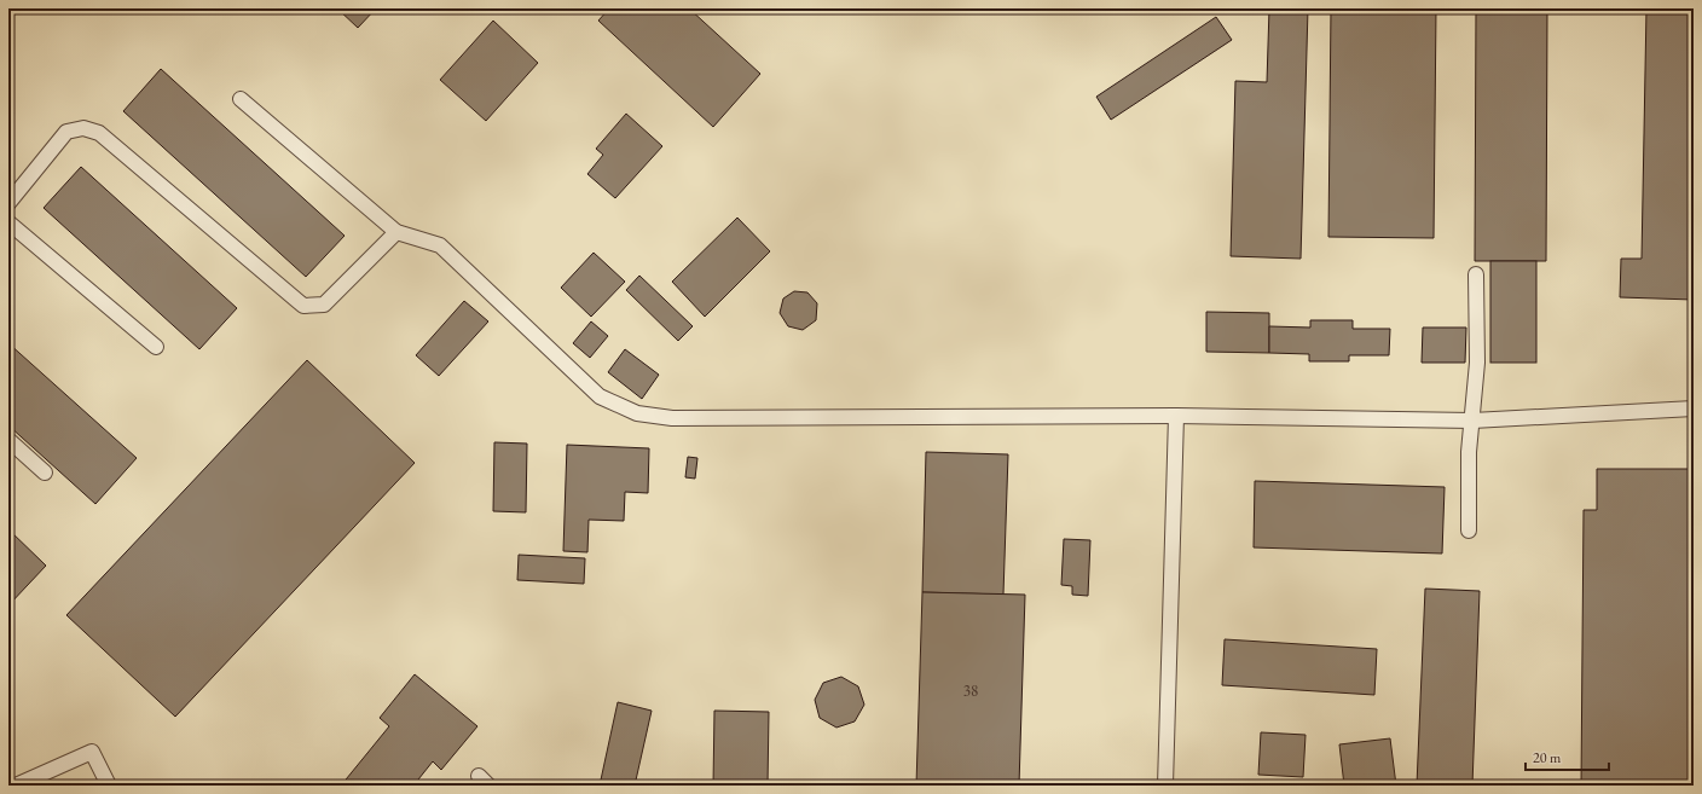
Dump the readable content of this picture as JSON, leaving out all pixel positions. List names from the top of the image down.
{
  "house_numbers": ["38"],
  "scale_bar": "20 m"
}
